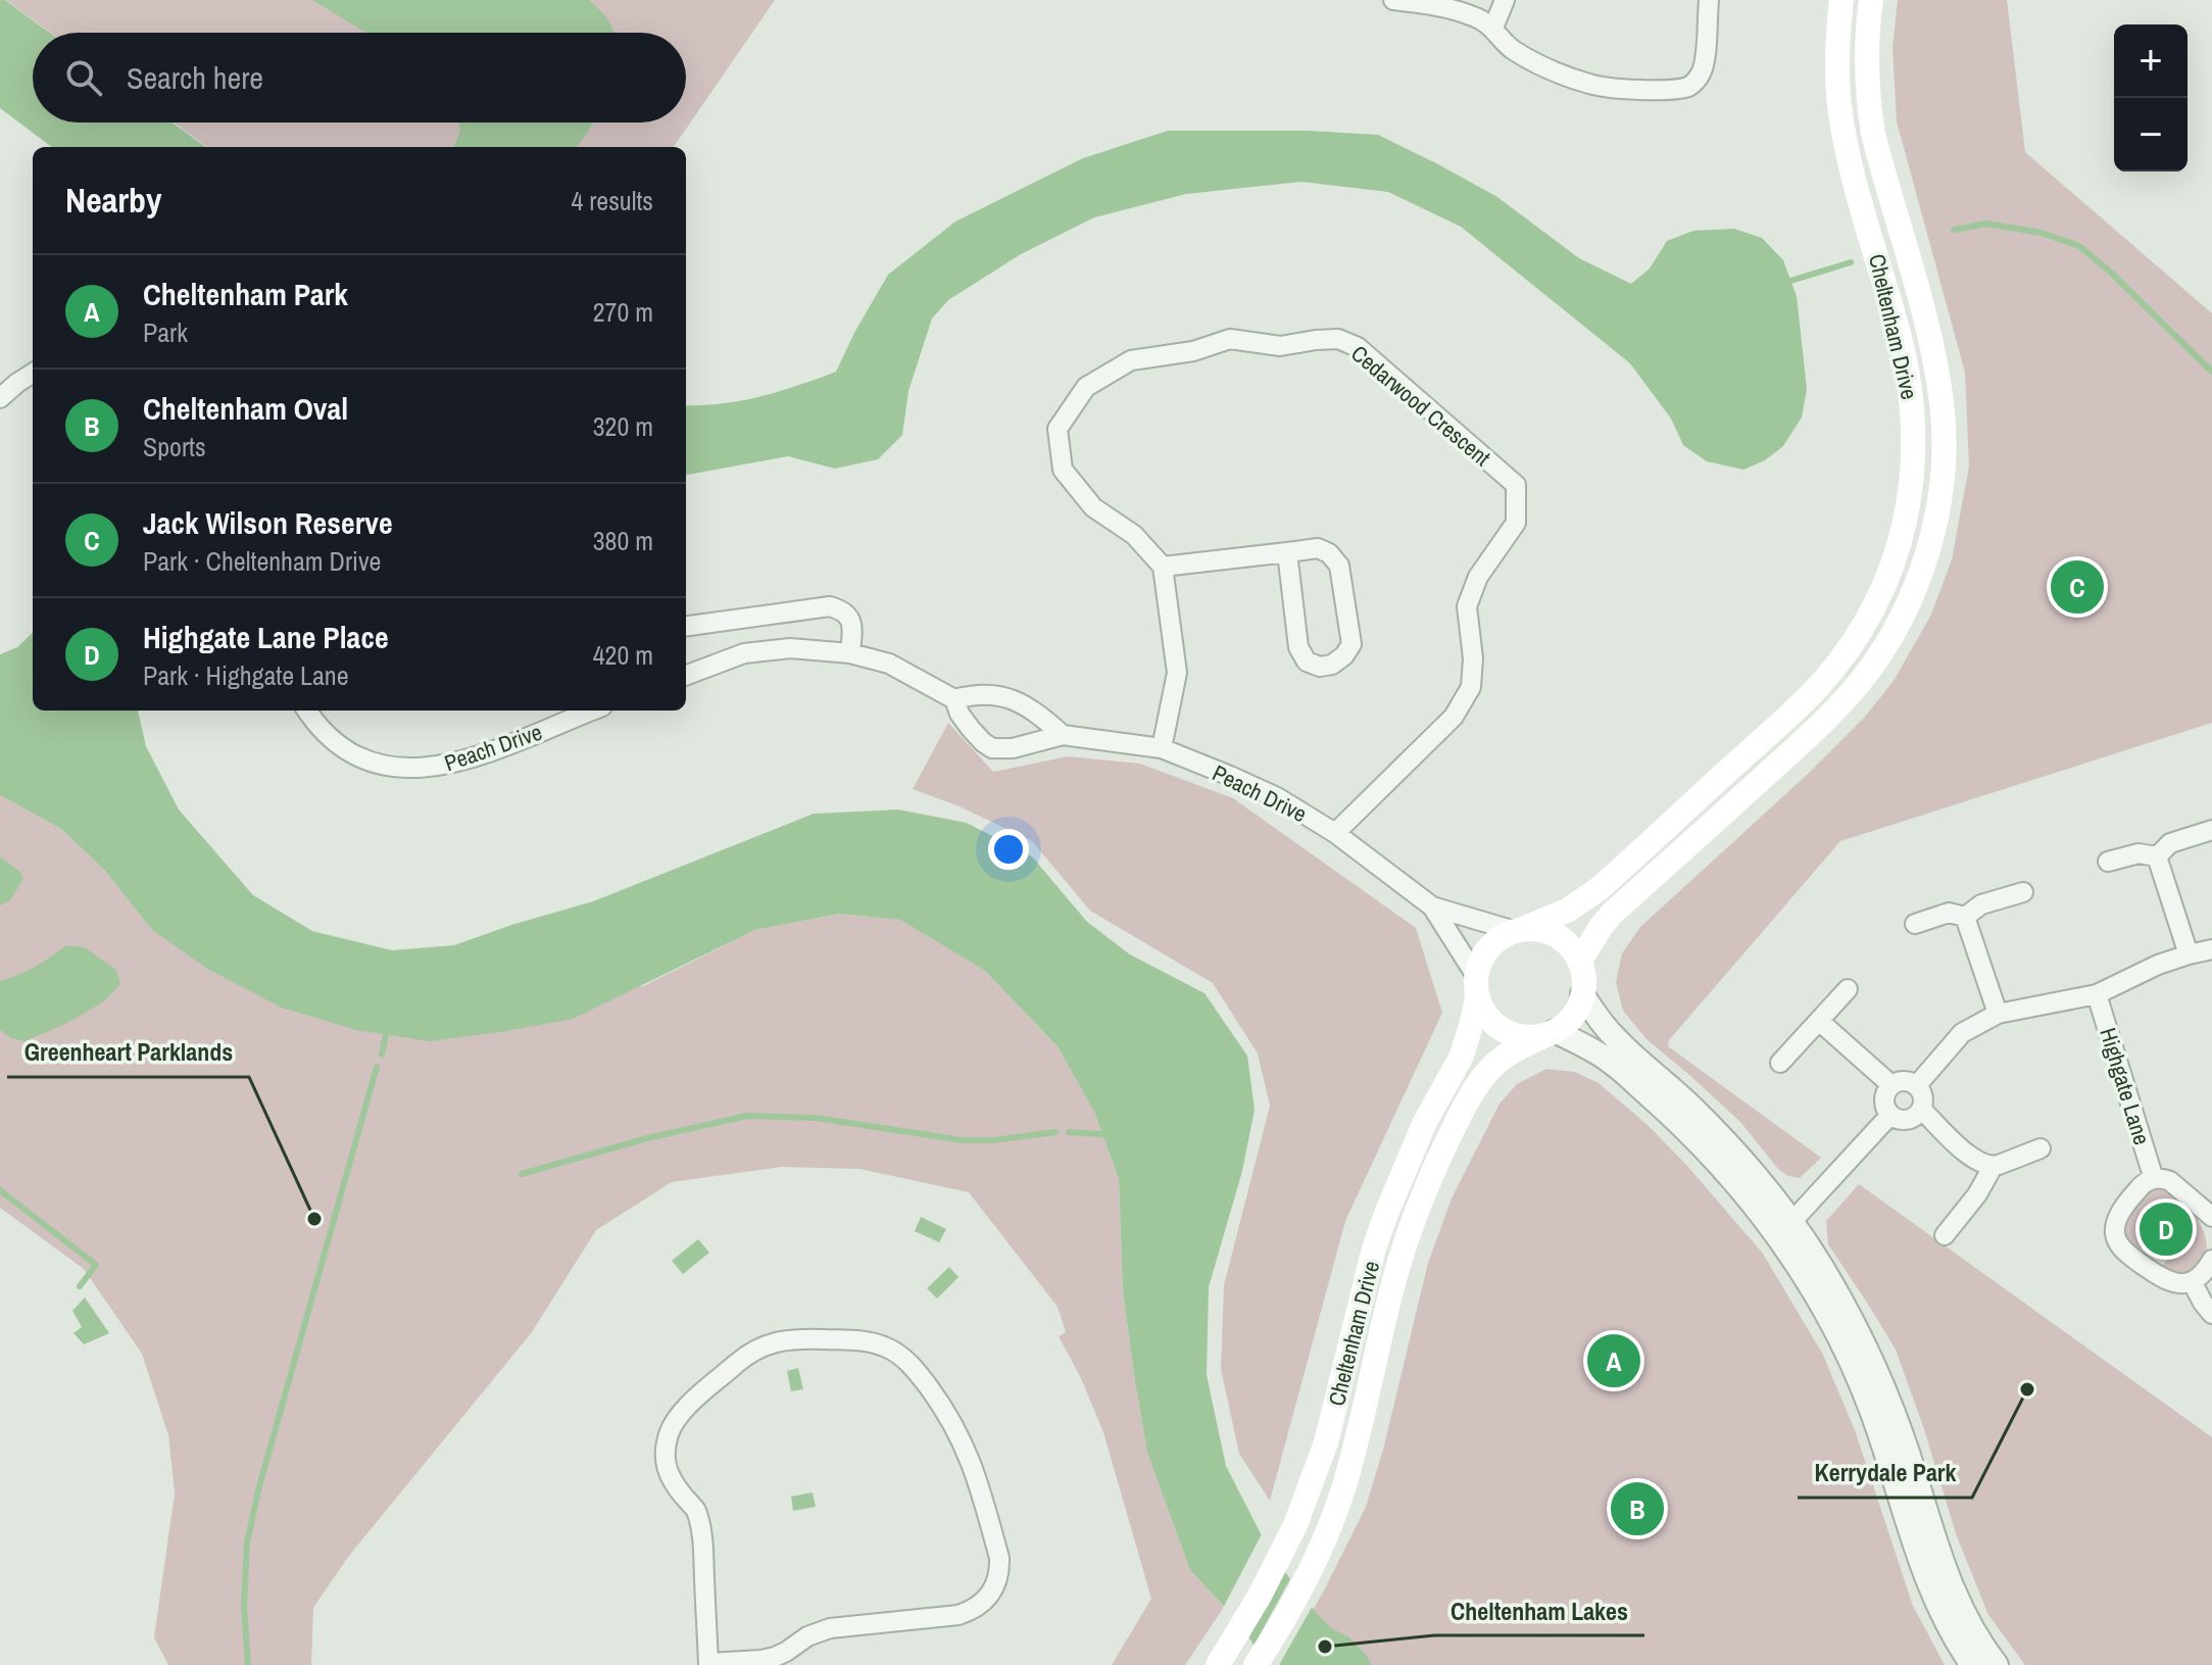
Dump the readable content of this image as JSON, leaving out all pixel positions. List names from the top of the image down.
{
  "streets": {
    "main road": ["Cheltenham Drive"],
    "street": ["Cedarwood Crescent", "Peach Drive", "Highgate Lane"]
  },
  "crossings": [
    ["Cheltenham Drive", "Peach Drive"],
    ["Cedarwood Crescent", "Peach Drive"]
  ],
  "places": ["Greenheart Parklands", "Kerrydale Park", "Cheltenham Lakes"],
  "page": {
    "map_buttons": ["+", "−"],
    "search": "Search here",
    "heading": ["Nearby", "4 results"],
    "list": [
      {
        "mark": "A",
        "name": "Cheltenham Park",
        "note": "Park",
        "value": "270 m"
      },
      {
        "mark": "B",
        "name": "Cheltenham Oval",
        "note": "Sports",
        "value": "320 m"
      },
      {
        "mark": "C",
        "name": "Jack Wilson Reserve",
        "note": "Park · Cheltenham Drive",
        "value": "380 m"
      },
      {
        "mark": "D",
        "name": "Highgate Lane Place",
        "note": "Park · Highgate Lane",
        "value": "420 m"
      }
    ],
    "pins": [
      "C",
      "D",
      "A",
      "B"
    ]
  }
}
